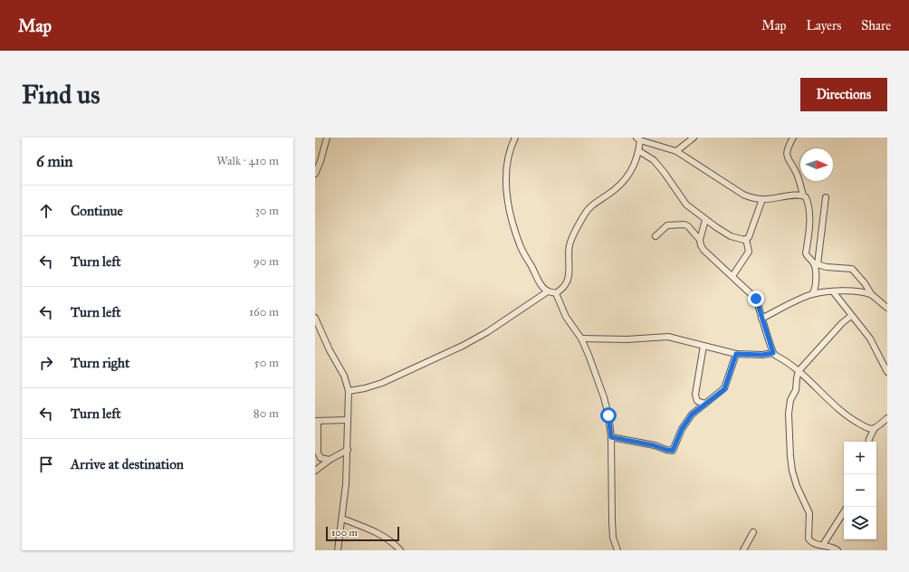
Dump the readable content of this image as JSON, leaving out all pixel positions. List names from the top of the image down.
{
  "scale_bar": "100 m",
  "north": "right",
  "page": {
    "header": "Map",
    "nav": ["Map", "Layers", "Share"],
    "buttons": "Directions",
    "title": "Find us",
    "heading": ["6 min", "Walk · 410 m"],
    "list": [
      ["Continue", "30 m"],
      ["Turn left", "90 m"],
      ["Turn left", "160 m"],
      ["Turn right", "50 m"],
      ["Turn left", "80 m"],
      "Arrive at destination"
    ],
    "map_buttons": ["+", "−"],
    "scale": "100 m"
  }
}
